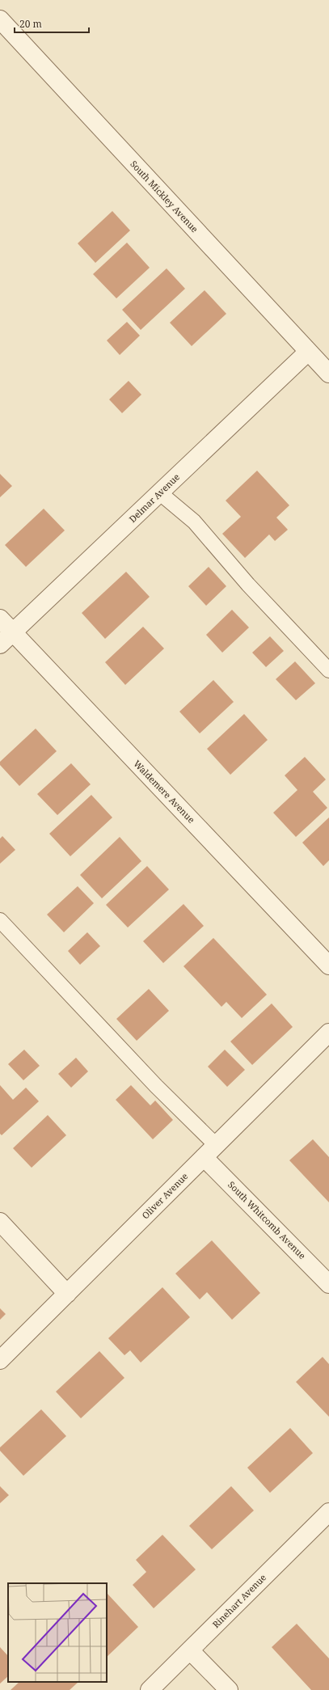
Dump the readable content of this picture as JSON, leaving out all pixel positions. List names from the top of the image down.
{
  "streets": {
    "street": [
      "South Mickley Avenue",
      "Delmar Avenue",
      "Waldemere Avenue",
      "Oliver Avenue",
      "South Whitcomb Avenue",
      "Rinehart Avenue"
    ]
  },
  "crossings": [
    ["South Mickley Avenue", "Delmar Avenue"],
    ["Delmar Avenue", "Waldemere Avenue"],
    ["Oliver Avenue", "South Whitcomb Avenue"]
  ],
  "scale_bar": "20 m"
}
